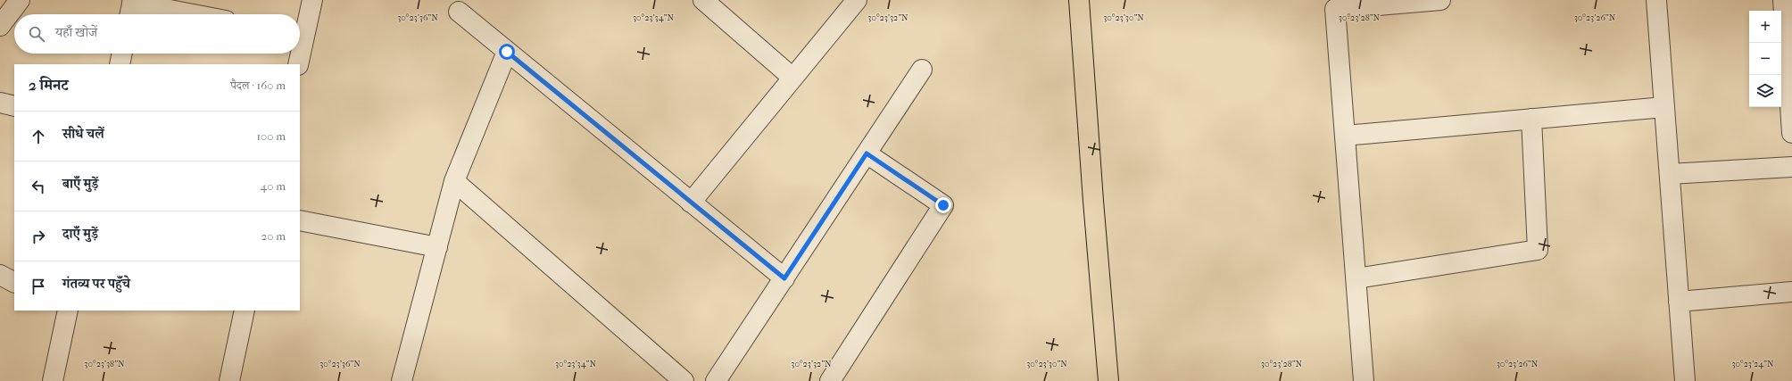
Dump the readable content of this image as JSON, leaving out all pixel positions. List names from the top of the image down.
{
  "page": {
    "map_buttons": ["+", "−"],
    "search": "यहाँ खोजें",
    "heading": ["2 मिनट", "पैदल · 160 m"],
    "list": [
      ["सीधे चलें", "100 m"],
      ["बाएँ मुड़ें", "40 m"],
      ["दाएँ मुड़ें", "20 m"],
      "गंतव्य पर पहुँचे"
    ]
  },
  "coordinates": [
    "30°23'36\"N",
    "30°23'34\"N",
    "30°23'32\"N",
    "30°23'30\"N",
    "30°23'28\"N",
    "30°23'26\"N",
    "30°23'38\"N",
    "30°23'24\"N"
  ]
}
